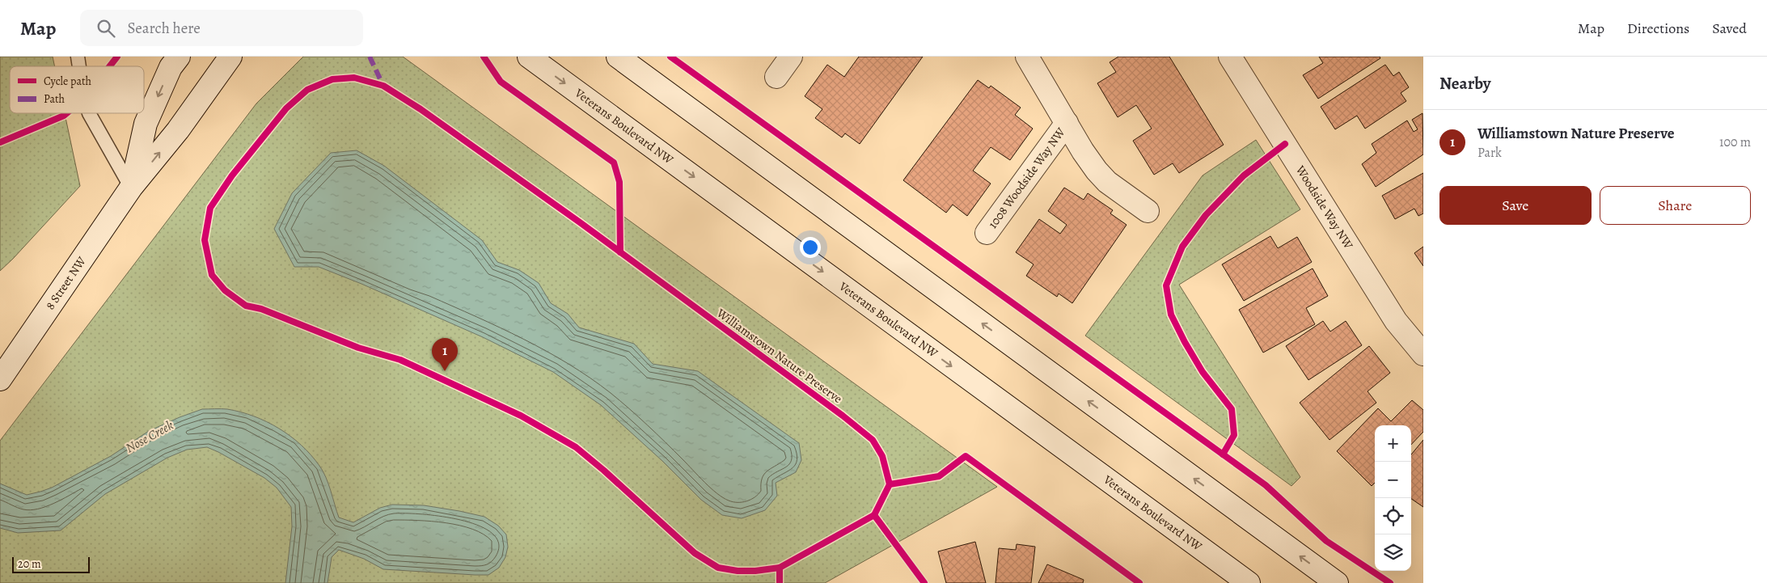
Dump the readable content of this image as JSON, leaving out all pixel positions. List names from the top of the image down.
{
  "streets": {
    "main road": [
      "Veterans Boulevard NW",
      "1008 Woodside Way NW",
      "Woodside Way NW",
      "8 Street NW"
    ],
    "cycle path": ["Williamstown Nature Preserve"]
  },
  "water": ["Nose Creek"],
  "legend": ["Cycle path", "Path"],
  "scale_bar": "20 m",
  "page": {
    "header": "Map",
    "search": "Search here",
    "nav": ["Map", "Directions", "Saved"],
    "heading": "Nearby",
    "list": [
      {
        "mark": "1",
        "name": "Williamstown Nature Preserve",
        "note": "Park",
        "value": "100 m"
      }
    ],
    "buttons": ["Save", "Share"],
    "pins": "1",
    "map_buttons": ["+", "−"],
    "scale": "20 m"
  }
}
